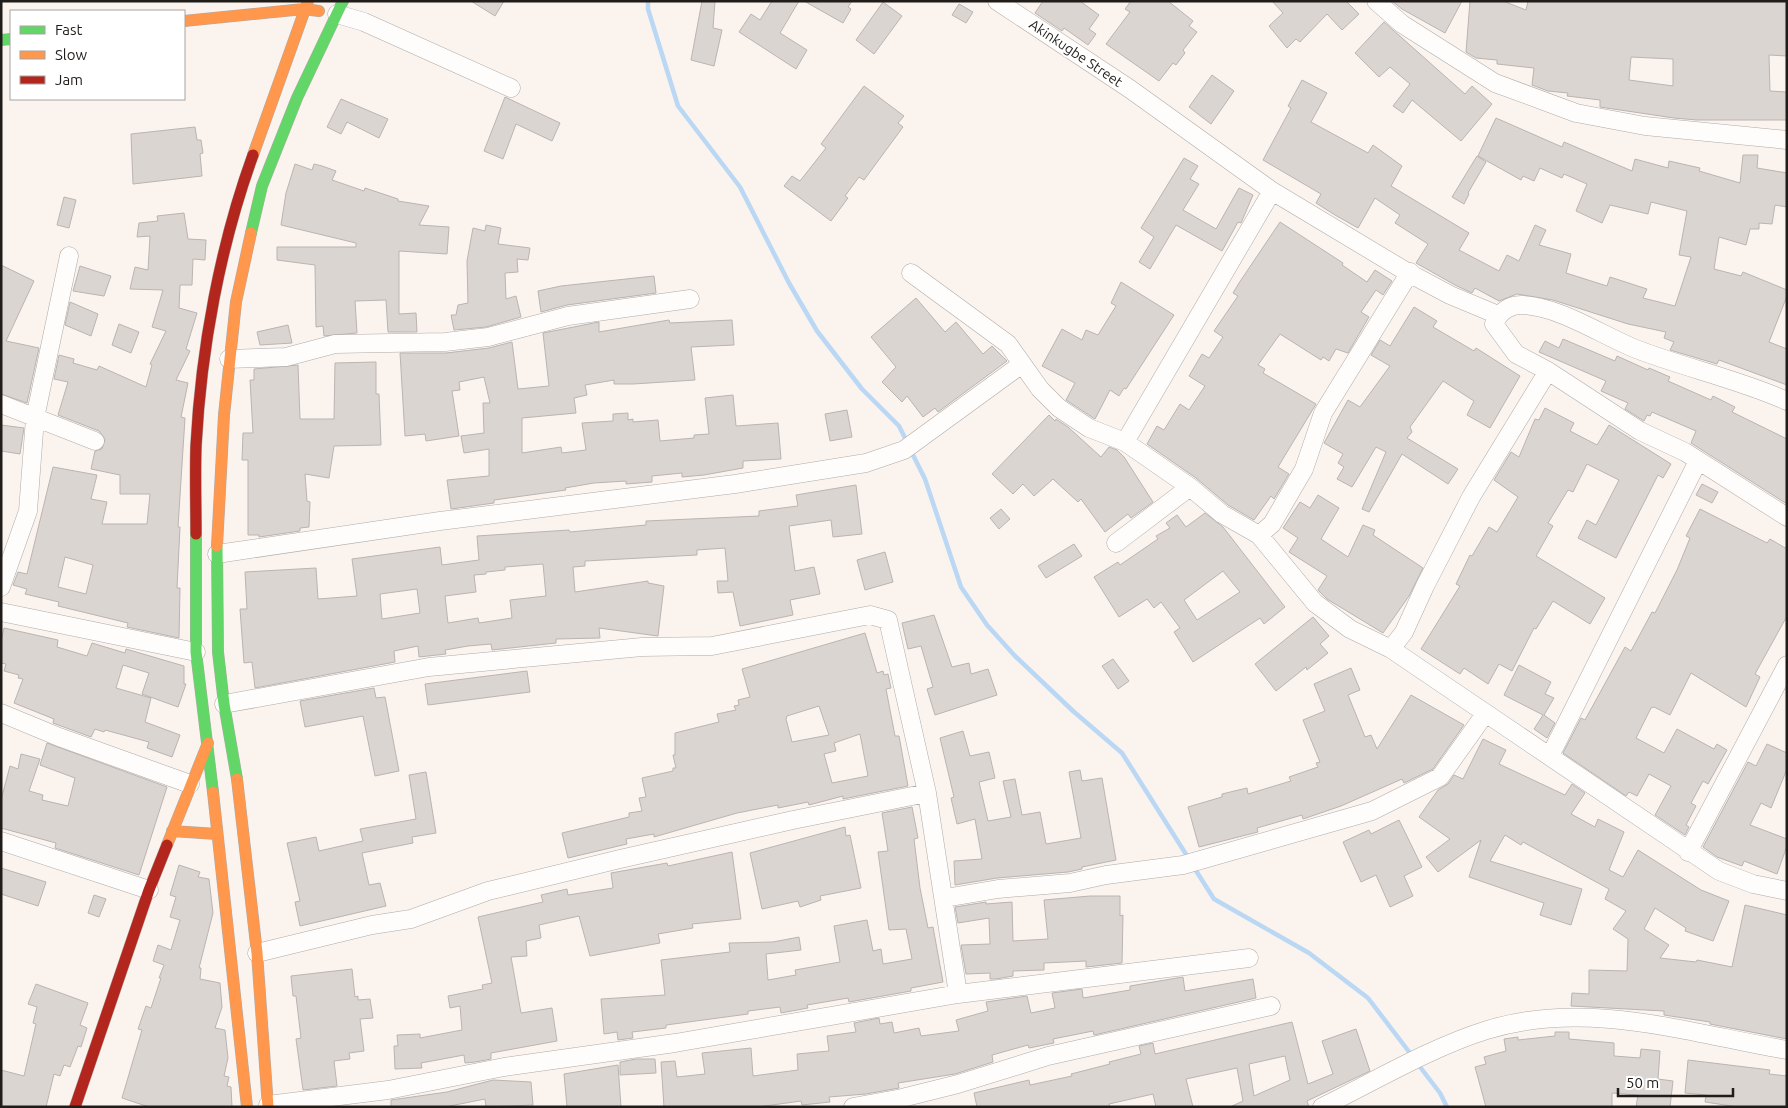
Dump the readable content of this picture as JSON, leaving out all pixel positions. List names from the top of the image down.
{
  "streets": {
    "street": ["Akinkugbe Street"]
  },
  "legend": ["Fast", "Slow", "Jam"],
  "scale_bar": "50 m"
}
